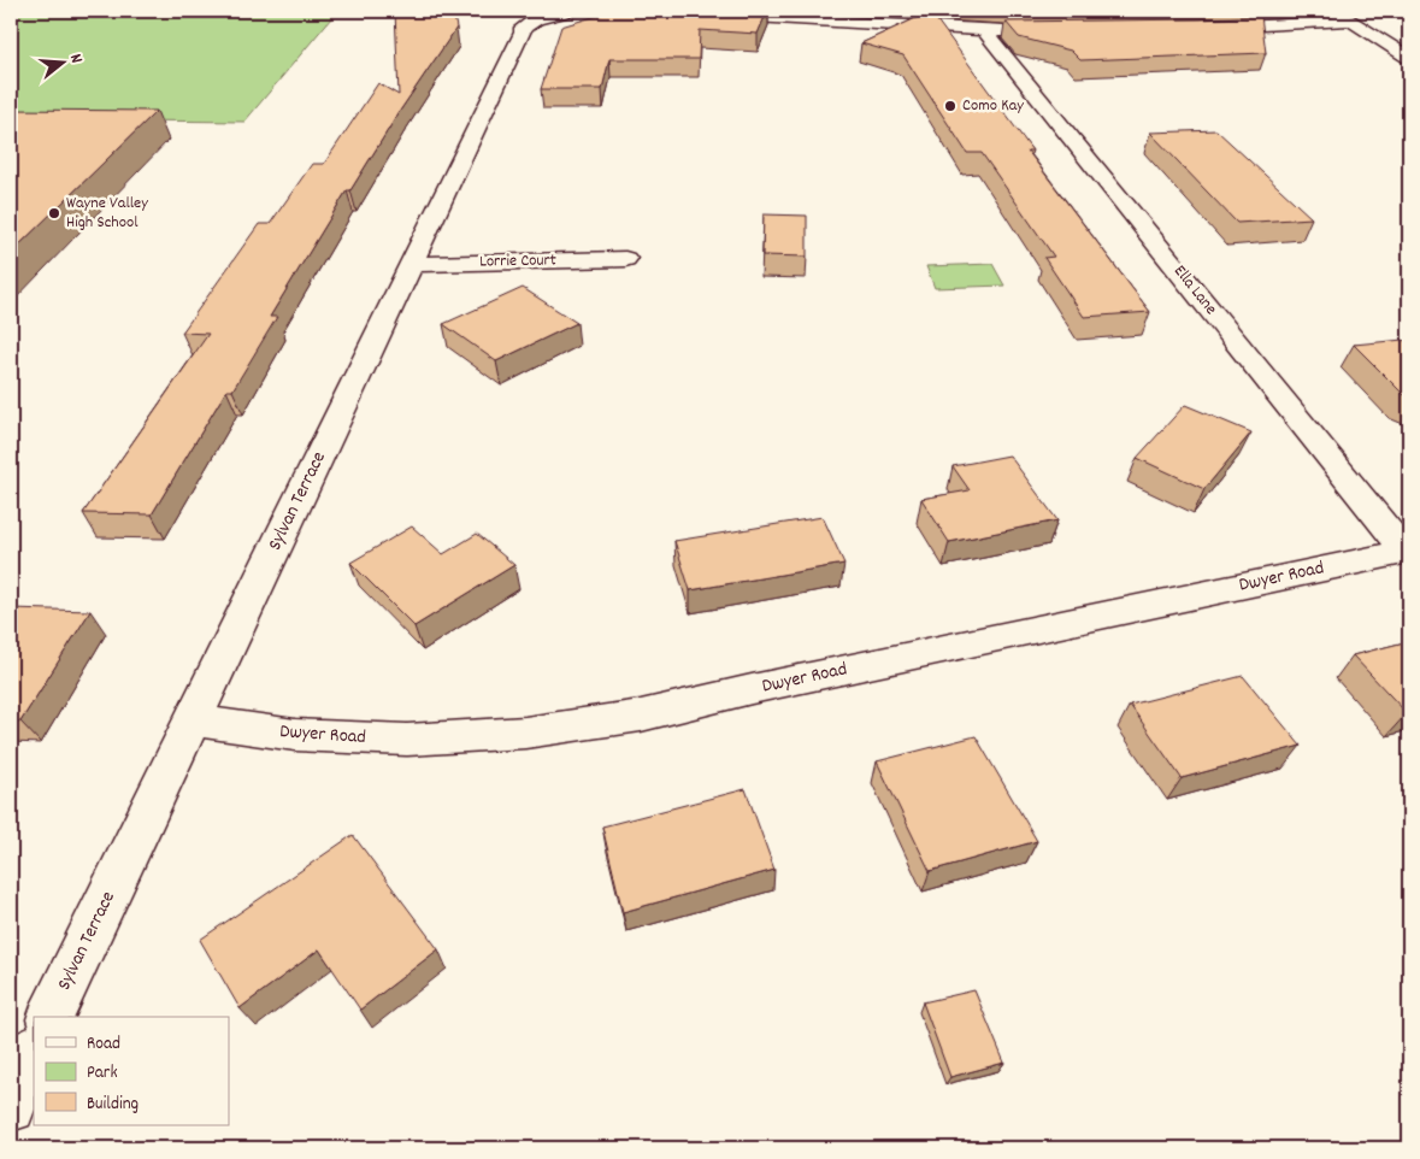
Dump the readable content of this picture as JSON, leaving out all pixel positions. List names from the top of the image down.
{
  "streets": {
    "street": [
      "Lorrie Court",
      "Ella Lane",
      "Sylvan Terrace",
      "Dwyer Road"
    ]
  },
  "crossings": [
    ["Lorrie Court", "Sylvan Terrace"],
    ["Ella Lane", "Dwyer Road"],
    ["Sylvan Terrace", "Dwyer Road"]
  ],
  "places": ["Como Kay", "Wayne Valley High School"],
  "legend": ["Road", "Park", "Building"],
  "north": "right"
}
